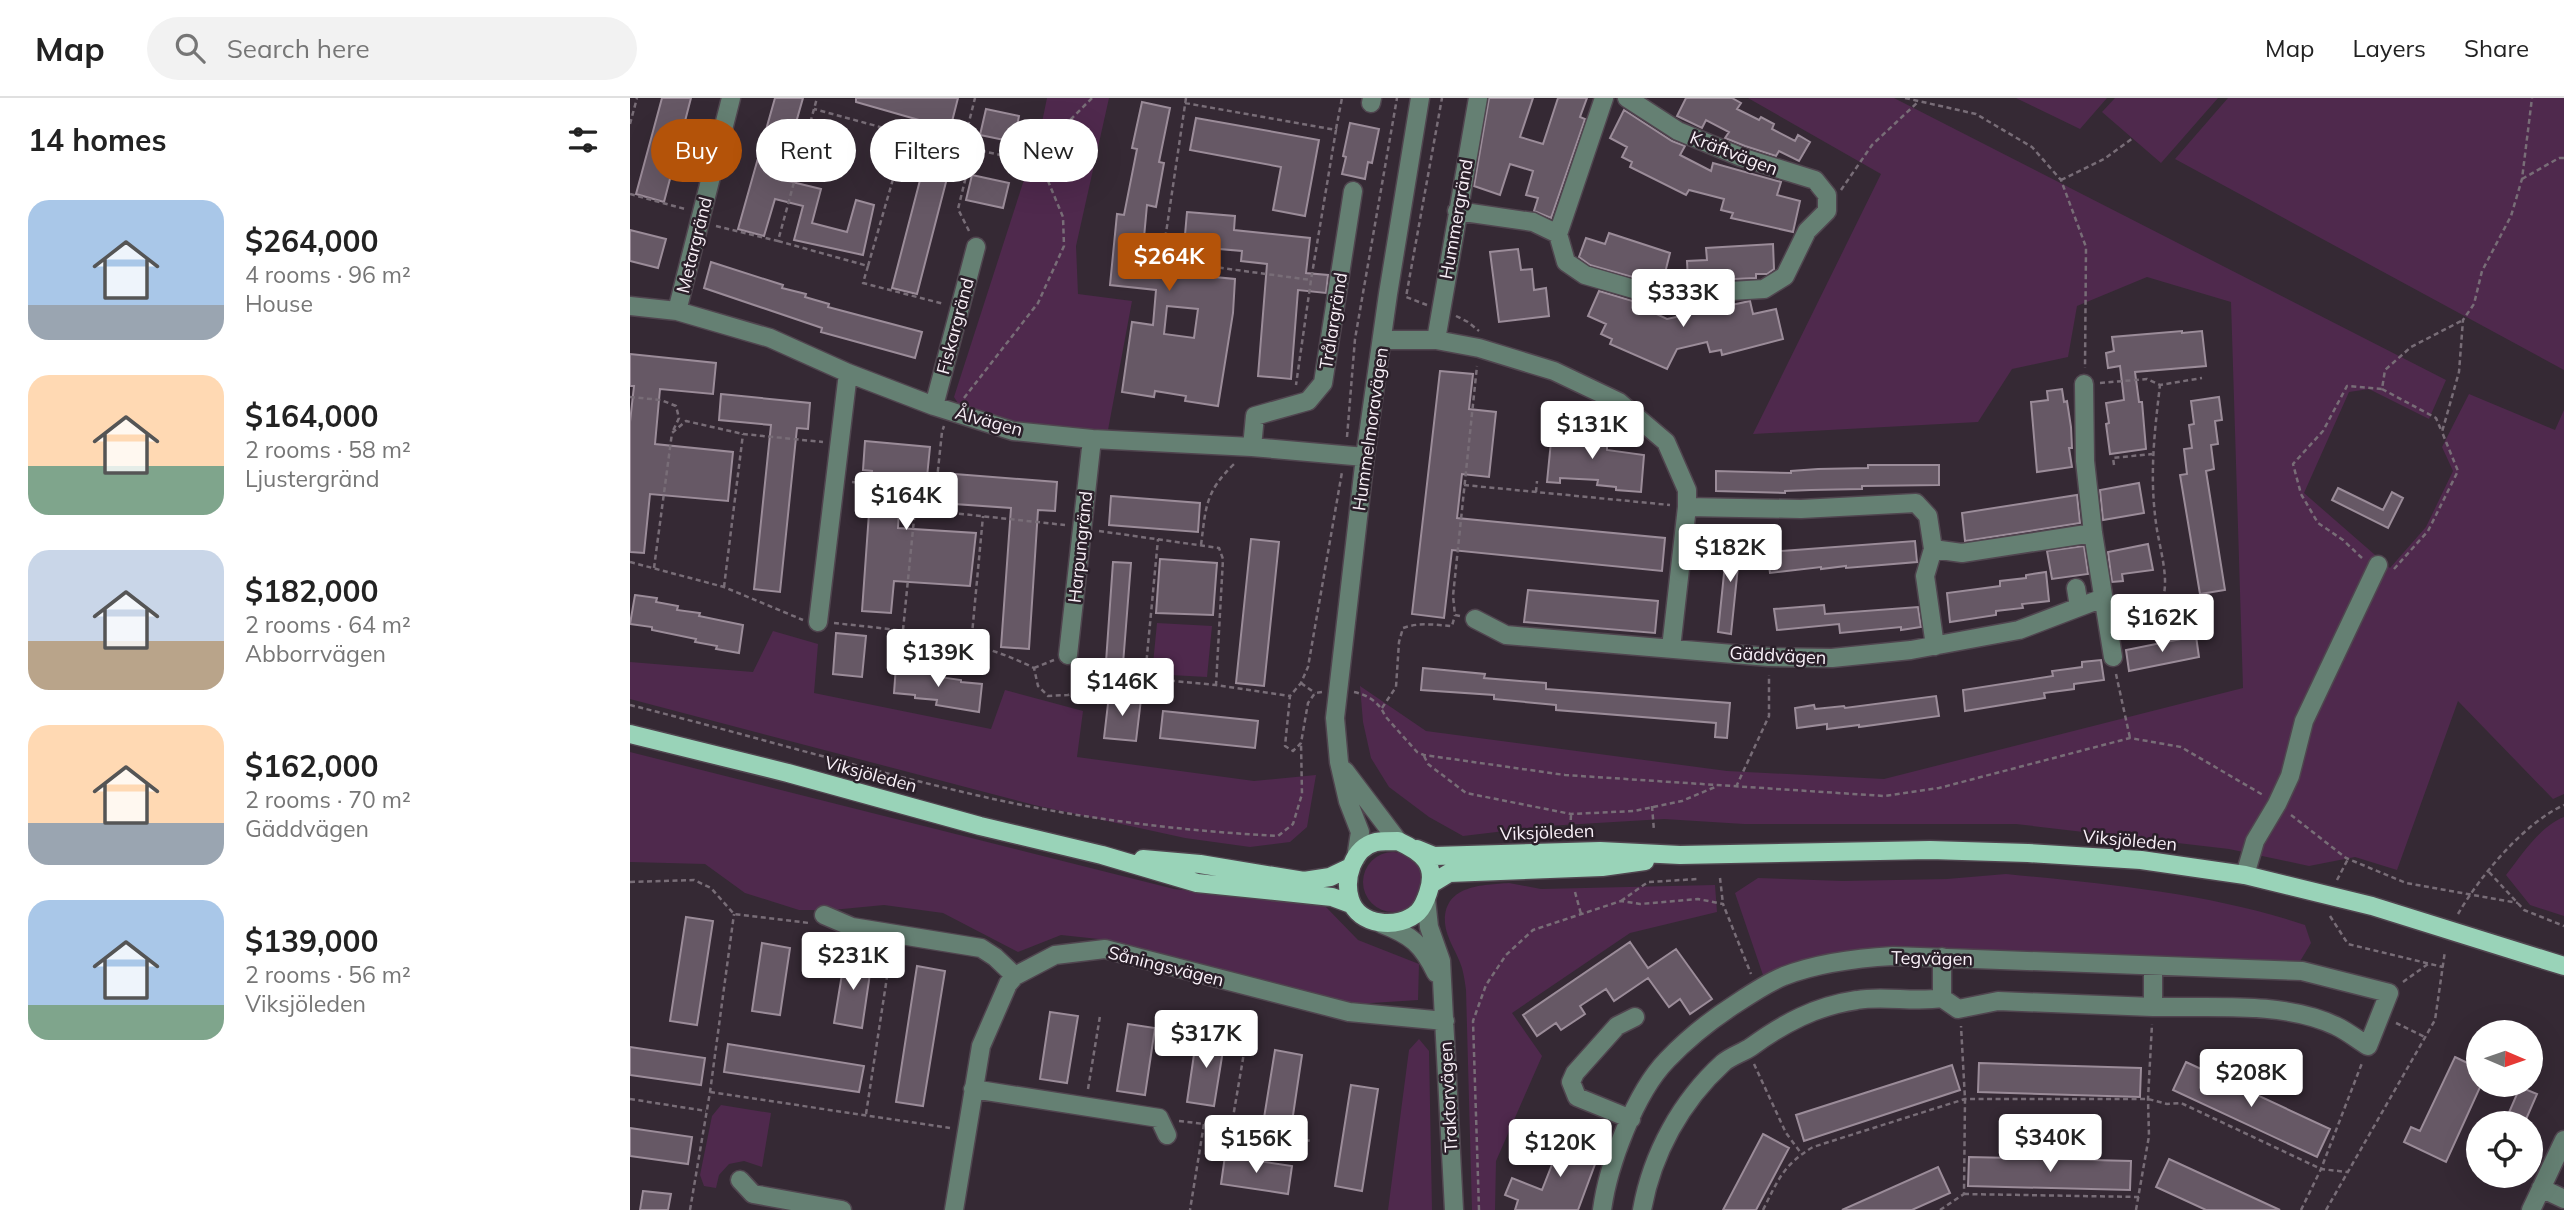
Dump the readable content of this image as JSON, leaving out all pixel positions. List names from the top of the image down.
{
  "streets": {
    "main road": ["Viksjöleden"],
    "street": [
      "Kräftvägen",
      "Hummergränd",
      "Metargränd",
      "Trålargränd",
      "Fiskargränd",
      "Ålvägen",
      "Hummelmoravägen",
      "Harpungränd",
      "Gäddvägen",
      "Tegvägen",
      "Såningsvägen",
      "Traktorvägen"
    ]
  },
  "crossings": [
    ["Metargränd", "Ålvägen"],
    ["Trålargränd", "Ålvägen"],
    ["Fiskargränd", "Ålvägen"],
    ["Ålvägen", "Hummelmoravägen"],
    ["Ålvägen", "Harpungränd"],
    ["Hummelmoravägen", "Viksjöleden"],
    ["Hummelmoravägen", "Traktorvägen"],
    ["Viksjöleden", "Traktorvägen"],
    ["Såningsvägen", "Traktorvägen"]
  ],
  "north": "right",
  "page": {
    "header": "Map",
    "search": "Search here",
    "nav": ["Map", "Layers", "Share"],
    "heading": "14 homes",
    "chip": [
      "Buy",
      "Rent",
      "Filters",
      "New"
    ],
    "list": [
      {
        "name": "$264,000",
        "note": "4 rooms · 96 m² · House"
      },
      {
        "name": "$164,000",
        "note": "2 rooms · 58 m² · Ljustergränd"
      },
      {
        "name": "$182,000",
        "note": "2 rooms · 64 m² · Abborrvägen"
      },
      {
        "name": "$162,000",
        "note": "2 rooms · 70 m² · Gäddvägen"
      },
      {
        "name": "$139,000",
        "note": "2 rooms · 56 m² · Viksjöleden"
      }
    ],
    "price": [
      "$264K",
      "$333K",
      "$131K",
      "$164K",
      "$182K",
      "$162K",
      "$139K",
      "$146K",
      "$231K",
      "$317K",
      "$208K",
      "$340K",
      "$156K",
      "$120K"
    ]
  }
}
